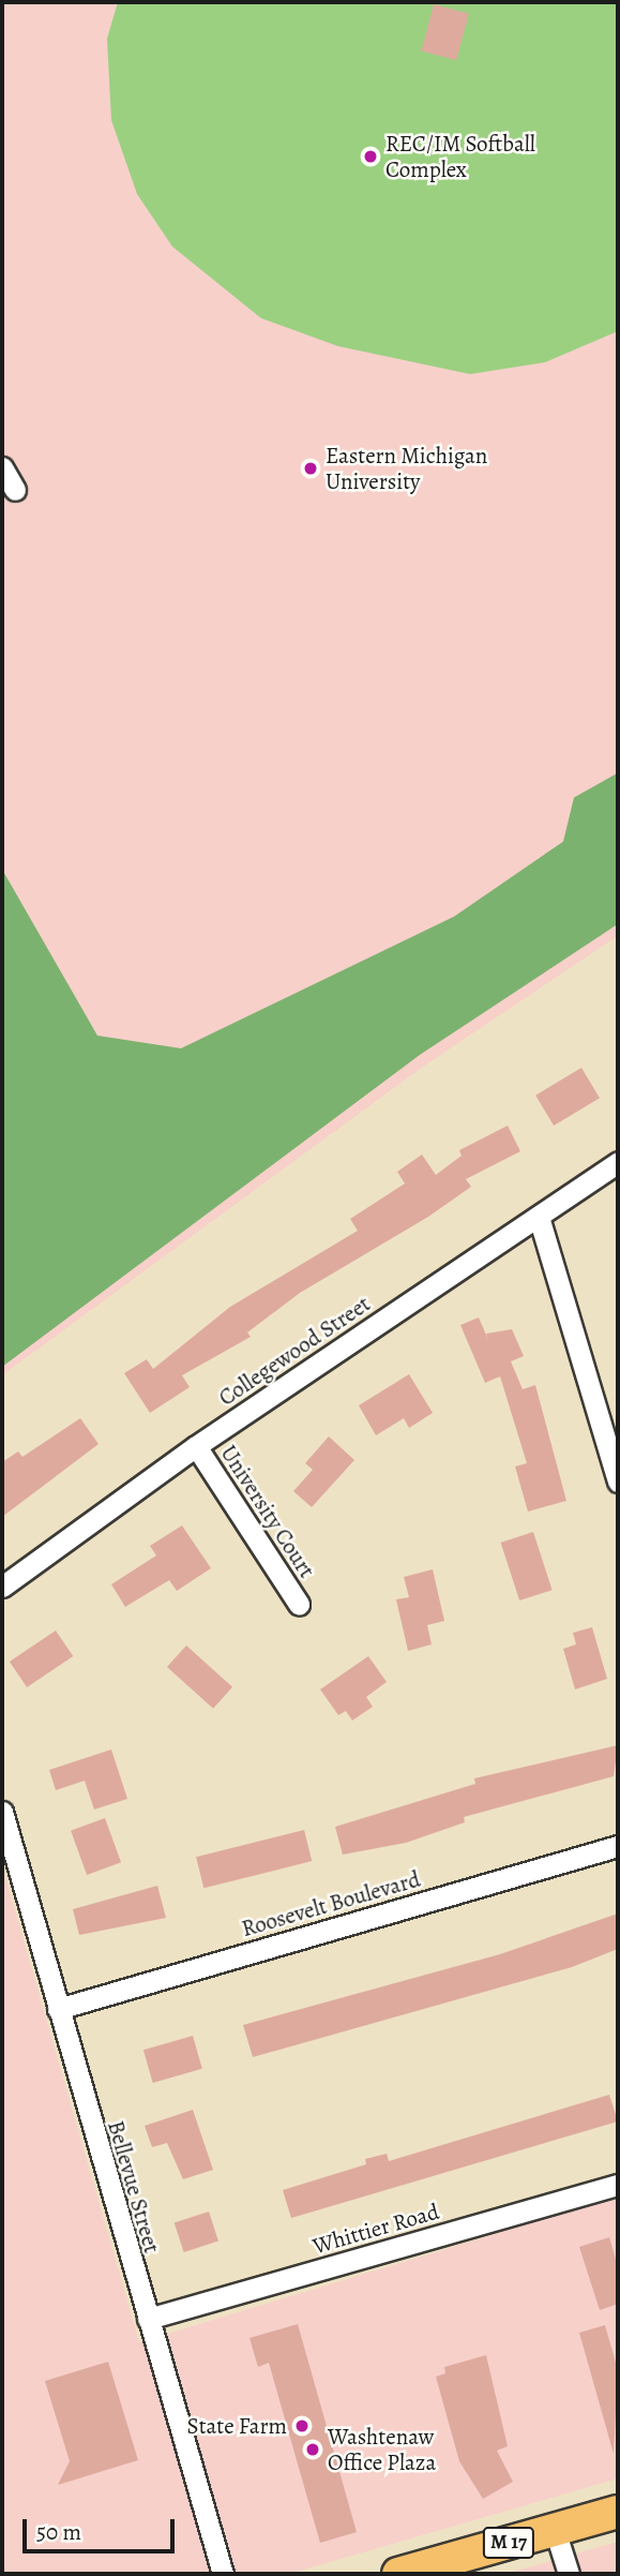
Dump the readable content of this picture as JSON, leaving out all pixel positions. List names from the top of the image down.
{
  "streets": {
    "main road": ["M 17"],
    "street": [
      "Collegewood Street",
      "University Court",
      "Roosevelt Boulevard",
      "Bellevue Street",
      "Whittier Road"
    ]
  },
  "crossings": [
    ["Collegewood Street", "University Court"],
    ["Roosevelt Boulevard", "Bellevue Street"],
    ["Bellevue Street", "Whittier Road"]
  ],
  "places": [
    "REC/IM Softball Complex",
    "Eastern Michigan University",
    "State Farm",
    "Washtenaw Office Plaza"
  ],
  "scale_bar": "50 m"
}
